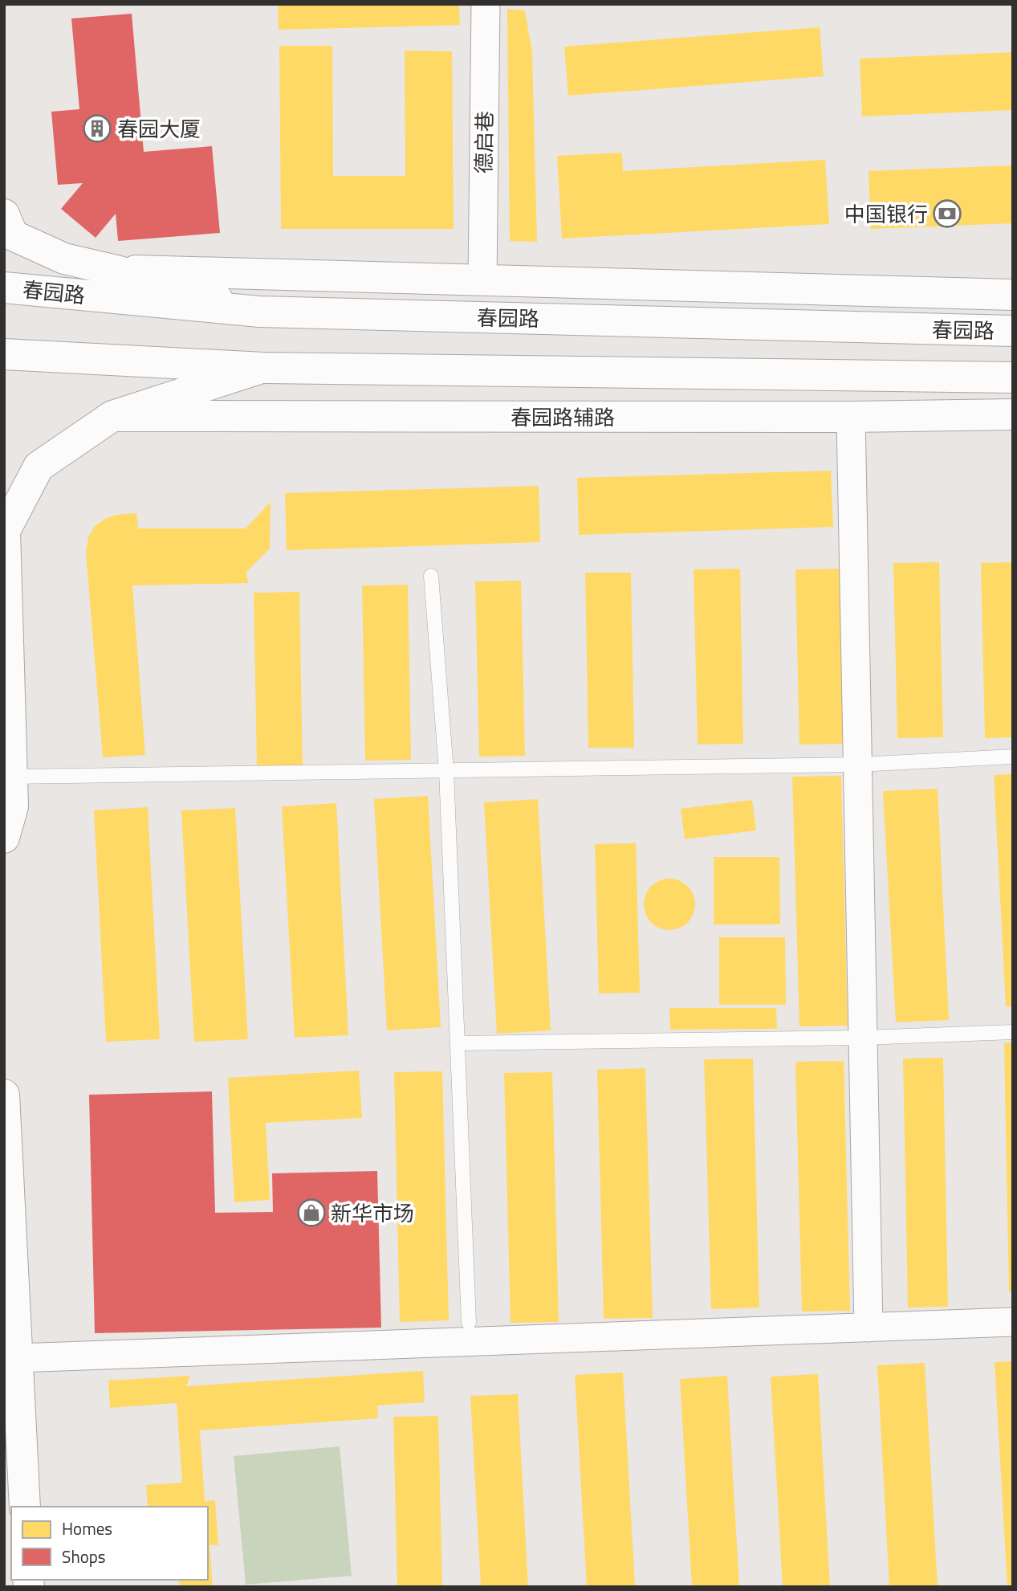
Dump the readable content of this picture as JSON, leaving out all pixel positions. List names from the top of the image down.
{
  "streets": {
    "main road": ["春园路", "春园路辅路"],
    "street": ["德启巷"]
  },
  "places": {
    "building": ["春园大厦"],
    "bank": ["中国银行"],
    "shop": ["新华市场"]
  },
  "legend": ["Homes", "Shops"]
}
